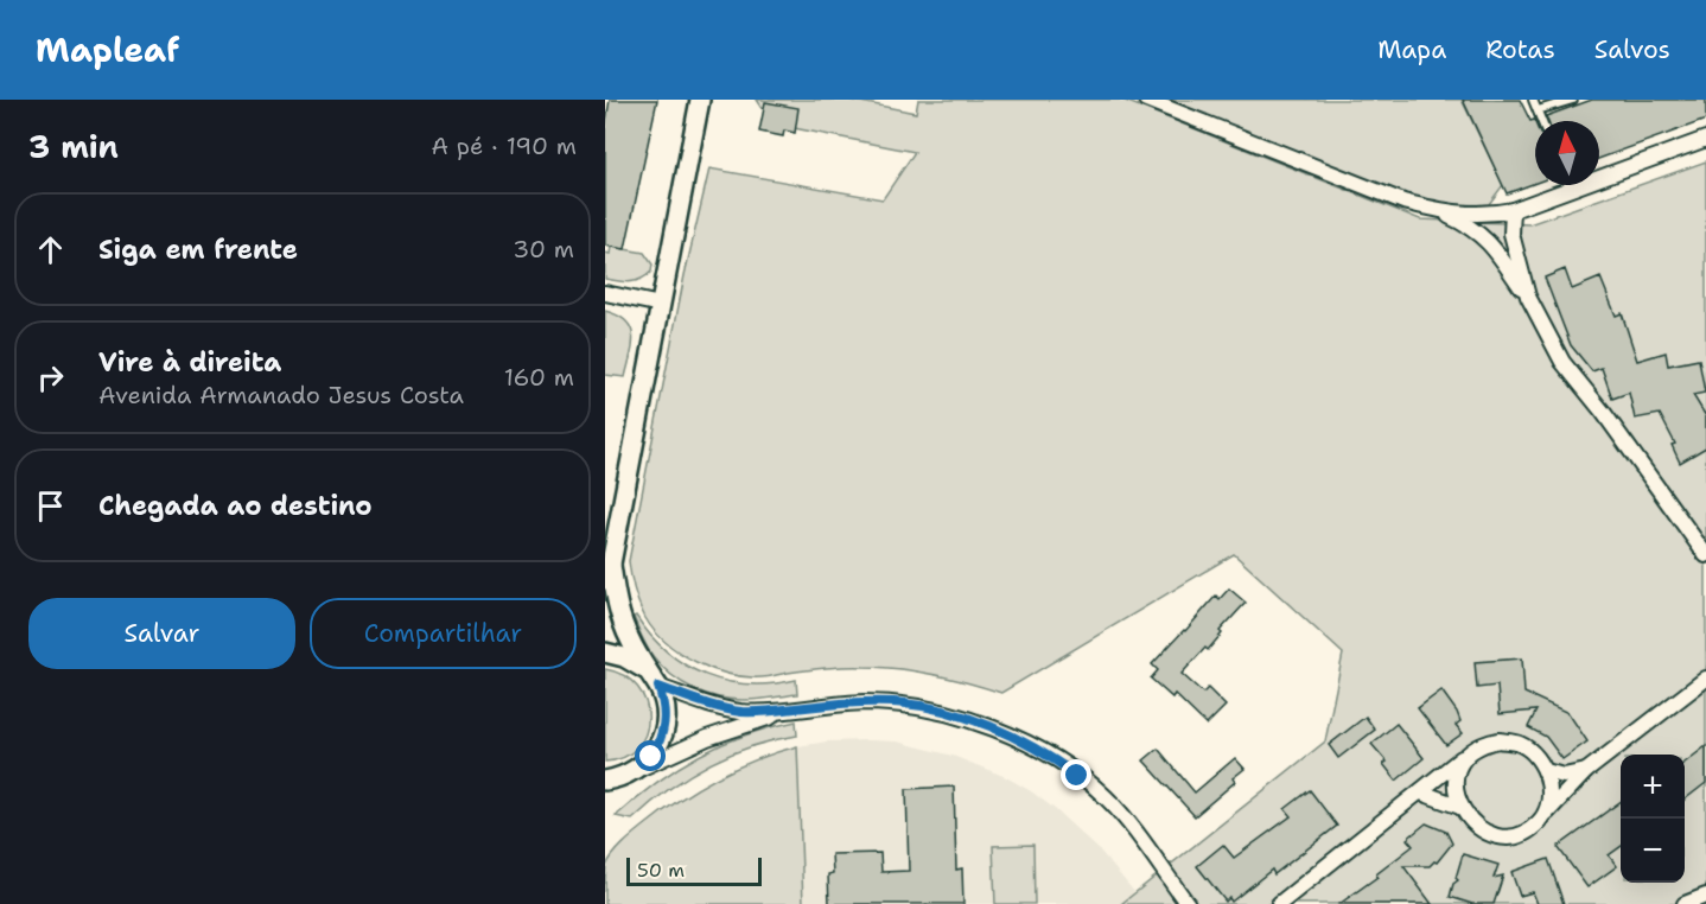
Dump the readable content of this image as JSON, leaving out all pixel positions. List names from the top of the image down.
{
  "scale_bar": "50 m",
  "north": "top",
  "page": {
    "header": "Mapleaf",
    "nav": ["Mapa", "Rotas", "Salvos"],
    "heading": ["3 min", "A pé · 190 m"],
    "list": [
      ["Siga em frente", "30 m"],
      ["Vire à direita", "Avenida Armanado Jesus Costa", "160 m"],
      "Chegada ao destino"
    ],
    "buttons": ["Salvar", "Compartilhar"],
    "map_buttons": ["+", "−"],
    "scale": "50 m"
  }
}
